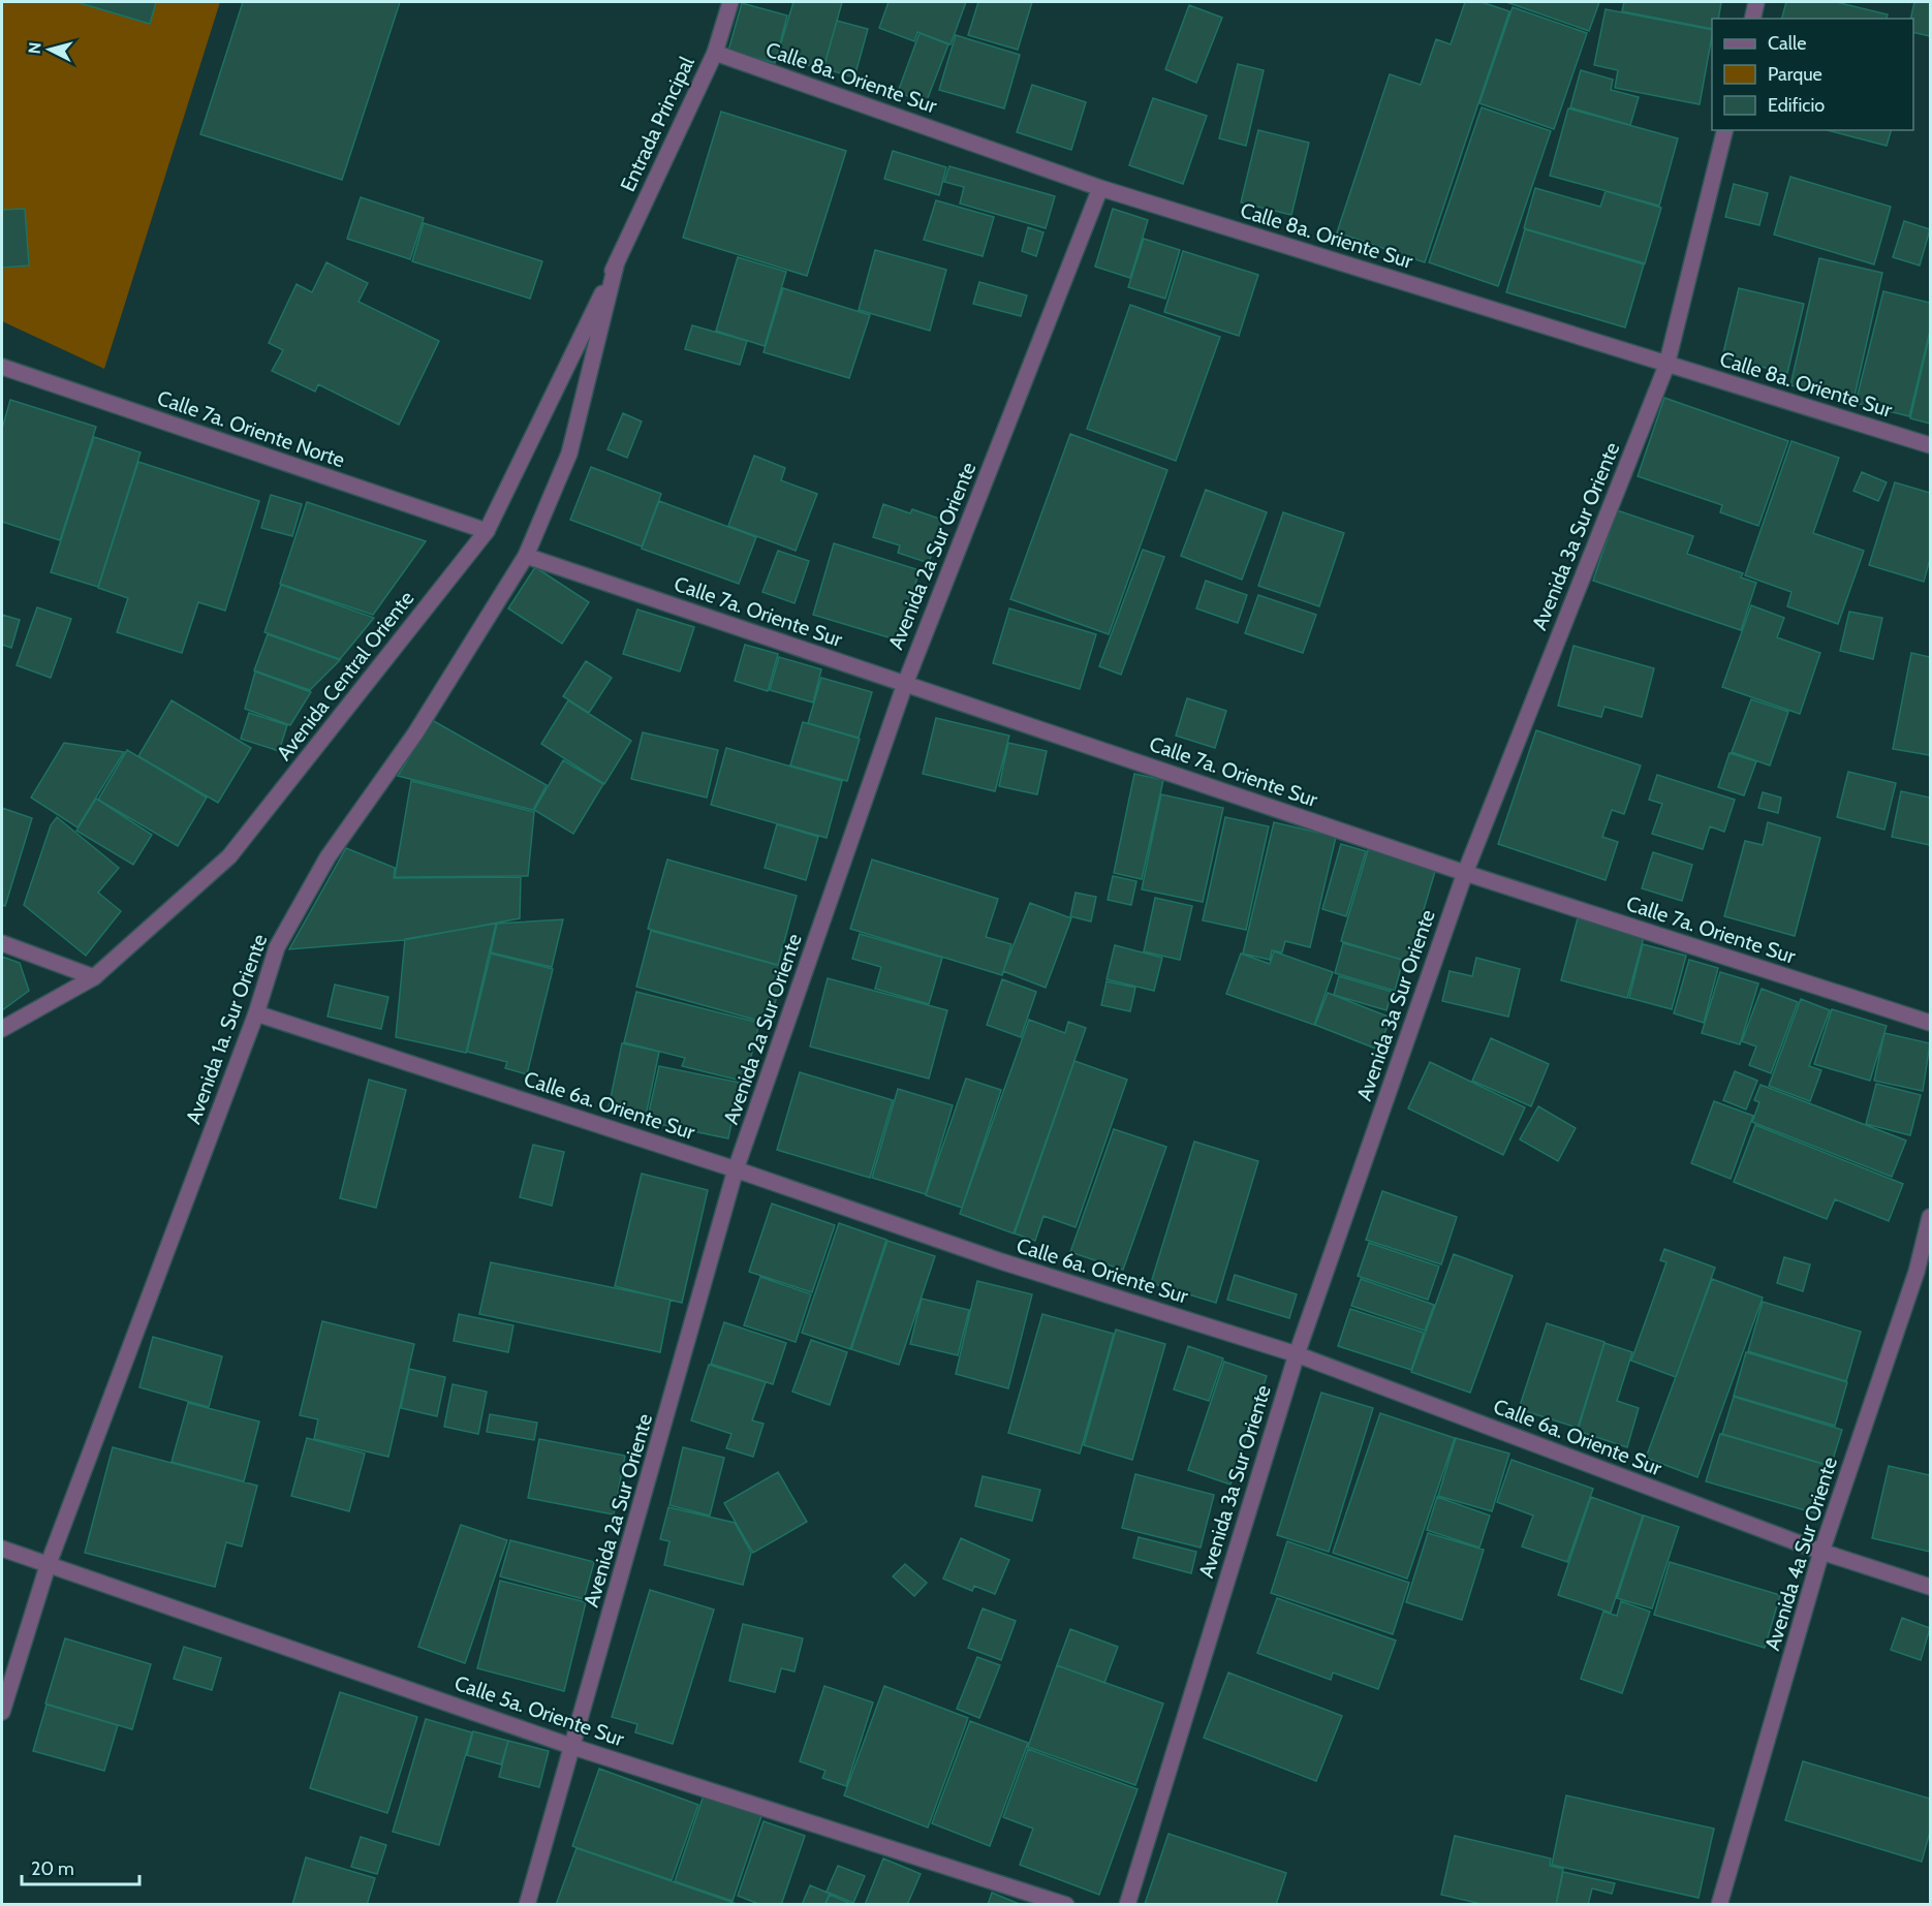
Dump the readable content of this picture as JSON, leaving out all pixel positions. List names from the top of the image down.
{
  "streets": {
    "street": [
      "Calle 8a. Oriente Sur",
      "Entrada Principal",
      "Calle 7a. Oriente Norte",
      "Avenida 3a Sur Oriente",
      "Avenida 2a Sur Oriente",
      "Calle 7a. Oriente Sur",
      "Avenida Central Oriente",
      "Avenida 1a. Sur Oriente",
      "Calle 6a. Oriente Sur",
      "Avenida 4a Sur Oriente",
      "Calle 5a. Oriente Sur"
    ]
  },
  "crossings": [
    ["Calle 8a. Oriente Sur", "Entrada Principal"],
    ["Calle 8a. Oriente Sur", "Avenida 3a Sur Oriente"],
    ["Calle 8a. Oriente Sur", "Avenida 2a Sur Oriente"],
    ["Entrada Principal", "Avenida Central Oriente"],
    ["Entrada Principal", "Avenida 1a. Sur Oriente"],
    ["Calle 7a. Oriente Norte", "Avenida Central Oriente"],
    ["Avenida 3a Sur Oriente", "Calle 7a. Oriente Sur"],
    ["Avenida 3a Sur Oriente", "Calle 6a. Oriente Sur"],
    ["Avenida 2a Sur Oriente", "Calle 7a. Oriente Sur"],
    ["Avenida 2a Sur Oriente", "Calle 6a. Oriente Sur"],
    ["Avenida 2a Sur Oriente", "Calle 5a. Oriente Sur"],
    ["Calle 7a. Oriente Sur", "Avenida 1a. Sur Oriente"],
    ["Avenida Central Oriente", "Avenida 1a. Sur Oriente"],
    ["Avenida 1a. Sur Oriente", "Calle 6a. Oriente Sur"],
    ["Avenida 1a. Sur Oriente", "Calle 5a. Oriente Sur"],
    ["Calle 6a. Oriente Sur", "Avenida 4a Sur Oriente"]
  ],
  "legend": ["Calle", "Parque", "Edificio"],
  "scale_bar": "20 m",
  "north": "left"
}
